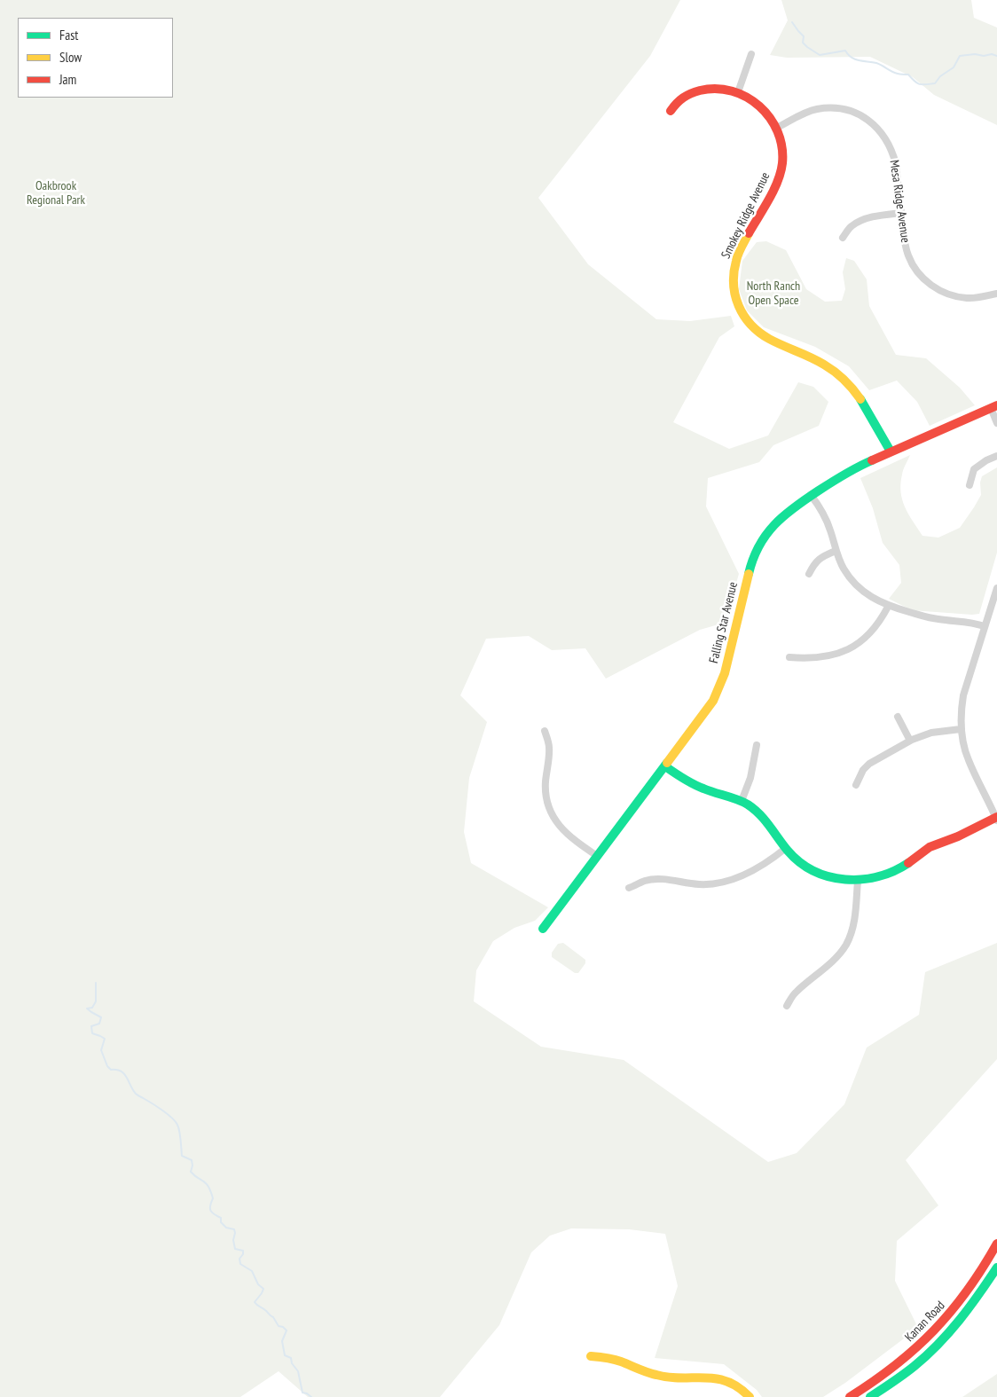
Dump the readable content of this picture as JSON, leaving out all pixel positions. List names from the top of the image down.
{
  "streets": {
    "street": [
      "Mesa Ridge Avenue",
      "Smokey Ridge Avenue",
      "Falling Star Avenue",
      "Kanan Road"
    ]
  },
  "crossings": [
    ["Mesa Ridge Avenue", "Smokey Ridge Avenue"],
    ["Smokey Ridge Avenue", "Falling Star Avenue"]
  ],
  "parks": ["Oakbrook Regional Park", "North Ranch Open Space"],
  "legend": ["Fast", "Slow", "Jam"]
}
